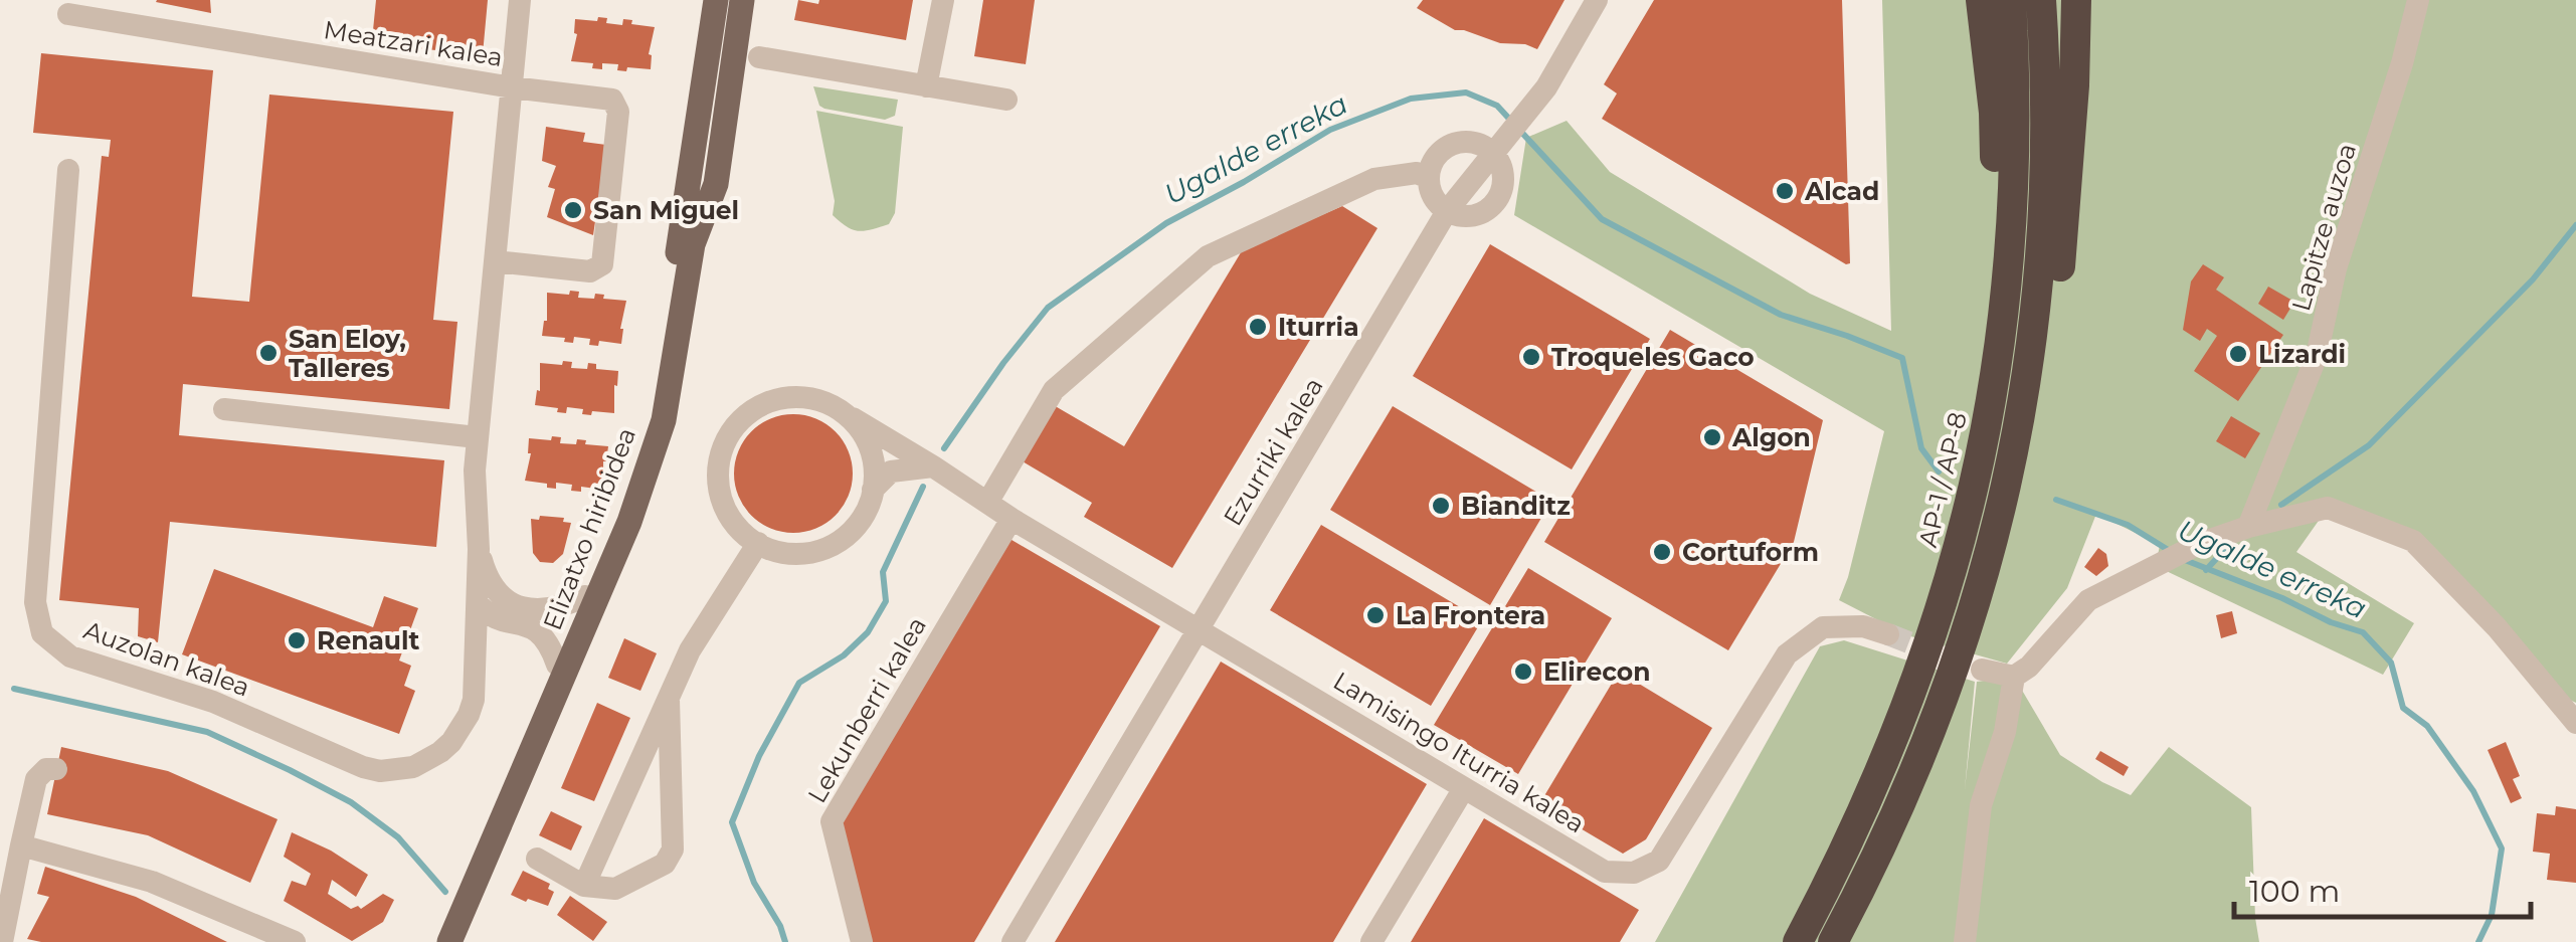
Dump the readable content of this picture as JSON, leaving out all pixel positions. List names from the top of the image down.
{
  "streets": {
    "highway": ["AP-1 / AP-8"],
    "main road": ["Elizatxo hiribidea"],
    "street": [
      "Meatzari kalea",
      "Lapitze auzoa",
      "Ezurriki kalea",
      "Auzolan kalea",
      "Lekunberri kalea",
      "Lamisingo Iturria kalea"
    ]
  },
  "crossings": [
    ["Meatzari kalea", "Auzolan kalea"],
    ["Ezurriki kalea", "Lamisingo Iturria kalea"],
    ["Lekunberri kalea", "Lamisingo Iturria kalea"]
  ],
  "water": ["Ugalde erreka"],
  "places": [
    "Alcad",
    "San Miguel",
    "Iturria",
    "San Eloy, Talleres",
    "Lizardi",
    "Troqueles Gaco",
    "Algon",
    "Bianditz",
    "Cortuform",
    "La Frontera",
    "Renault",
    "Elirecon"
  ],
  "scale_bar": "100 m"
}
